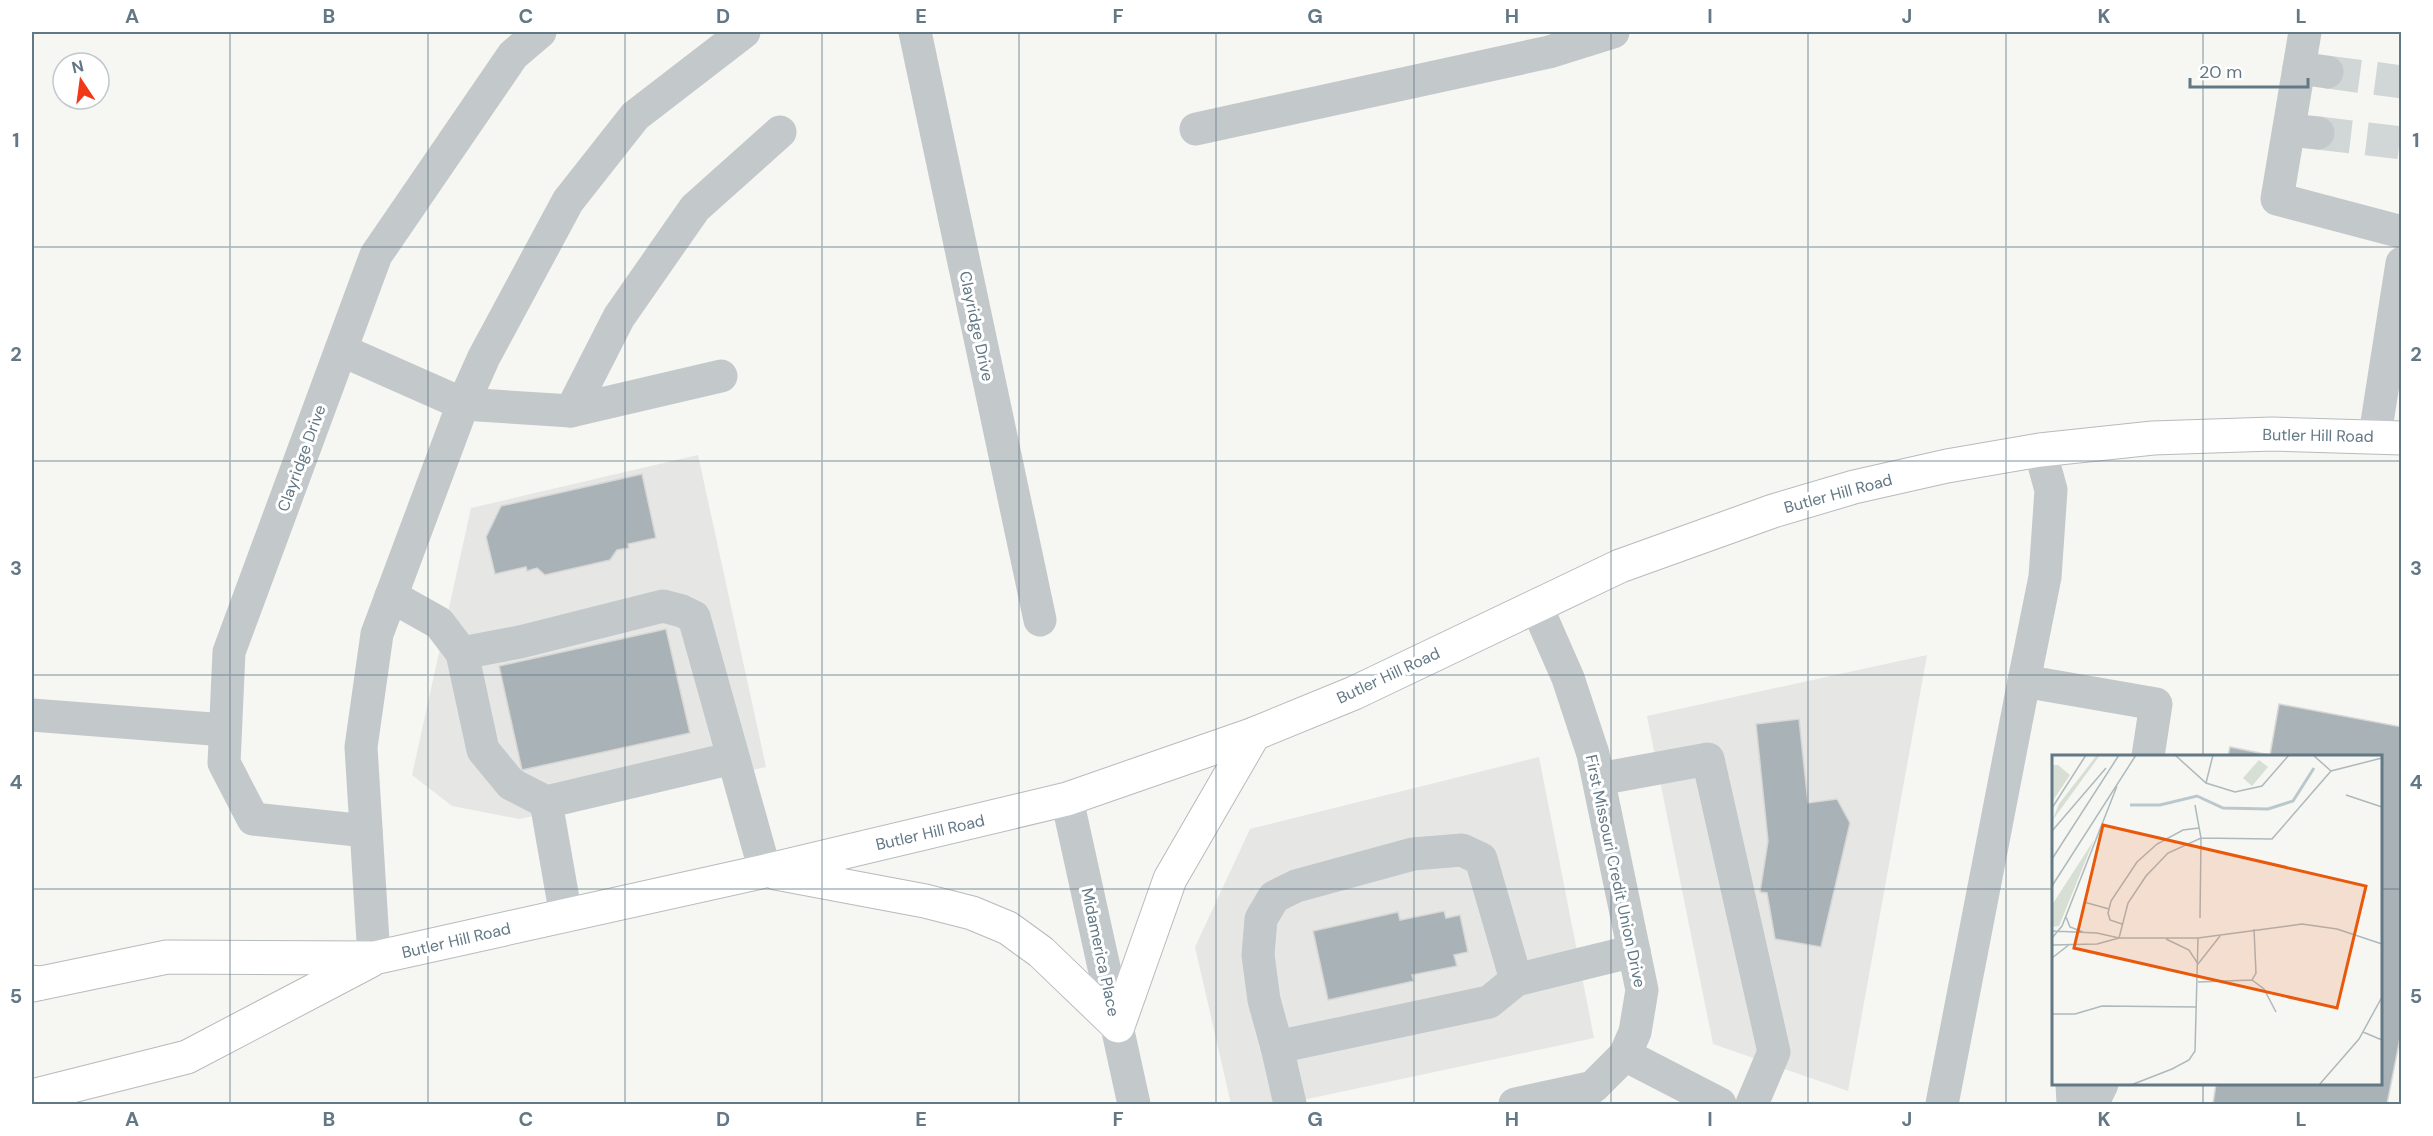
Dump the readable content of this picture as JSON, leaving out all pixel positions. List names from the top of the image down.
{
  "streets": {
    "main road": ["Butler Hill Road"],
    "street": ["Clayridge Drive", "First Missouri Credit Union Drive", "Midamerica Place"]
  },
  "crossings": [
    ["Butler Hill Road", "First Missouri Credit Union Drive"],
    ["Butler Hill Road", "Midamerica Place"]
  ],
  "scale_bar": "20 m",
  "north": "top",
  "grid": {
    "columns": [
      "A",
      "B",
      "C",
      "D",
      "E",
      "F",
      "G",
      "H",
      "I",
      "J",
      "K",
      "L"
    ],
    "rows": [
      "1",
      "2",
      "3",
      "4",
      "5"
    ]
  }
}
